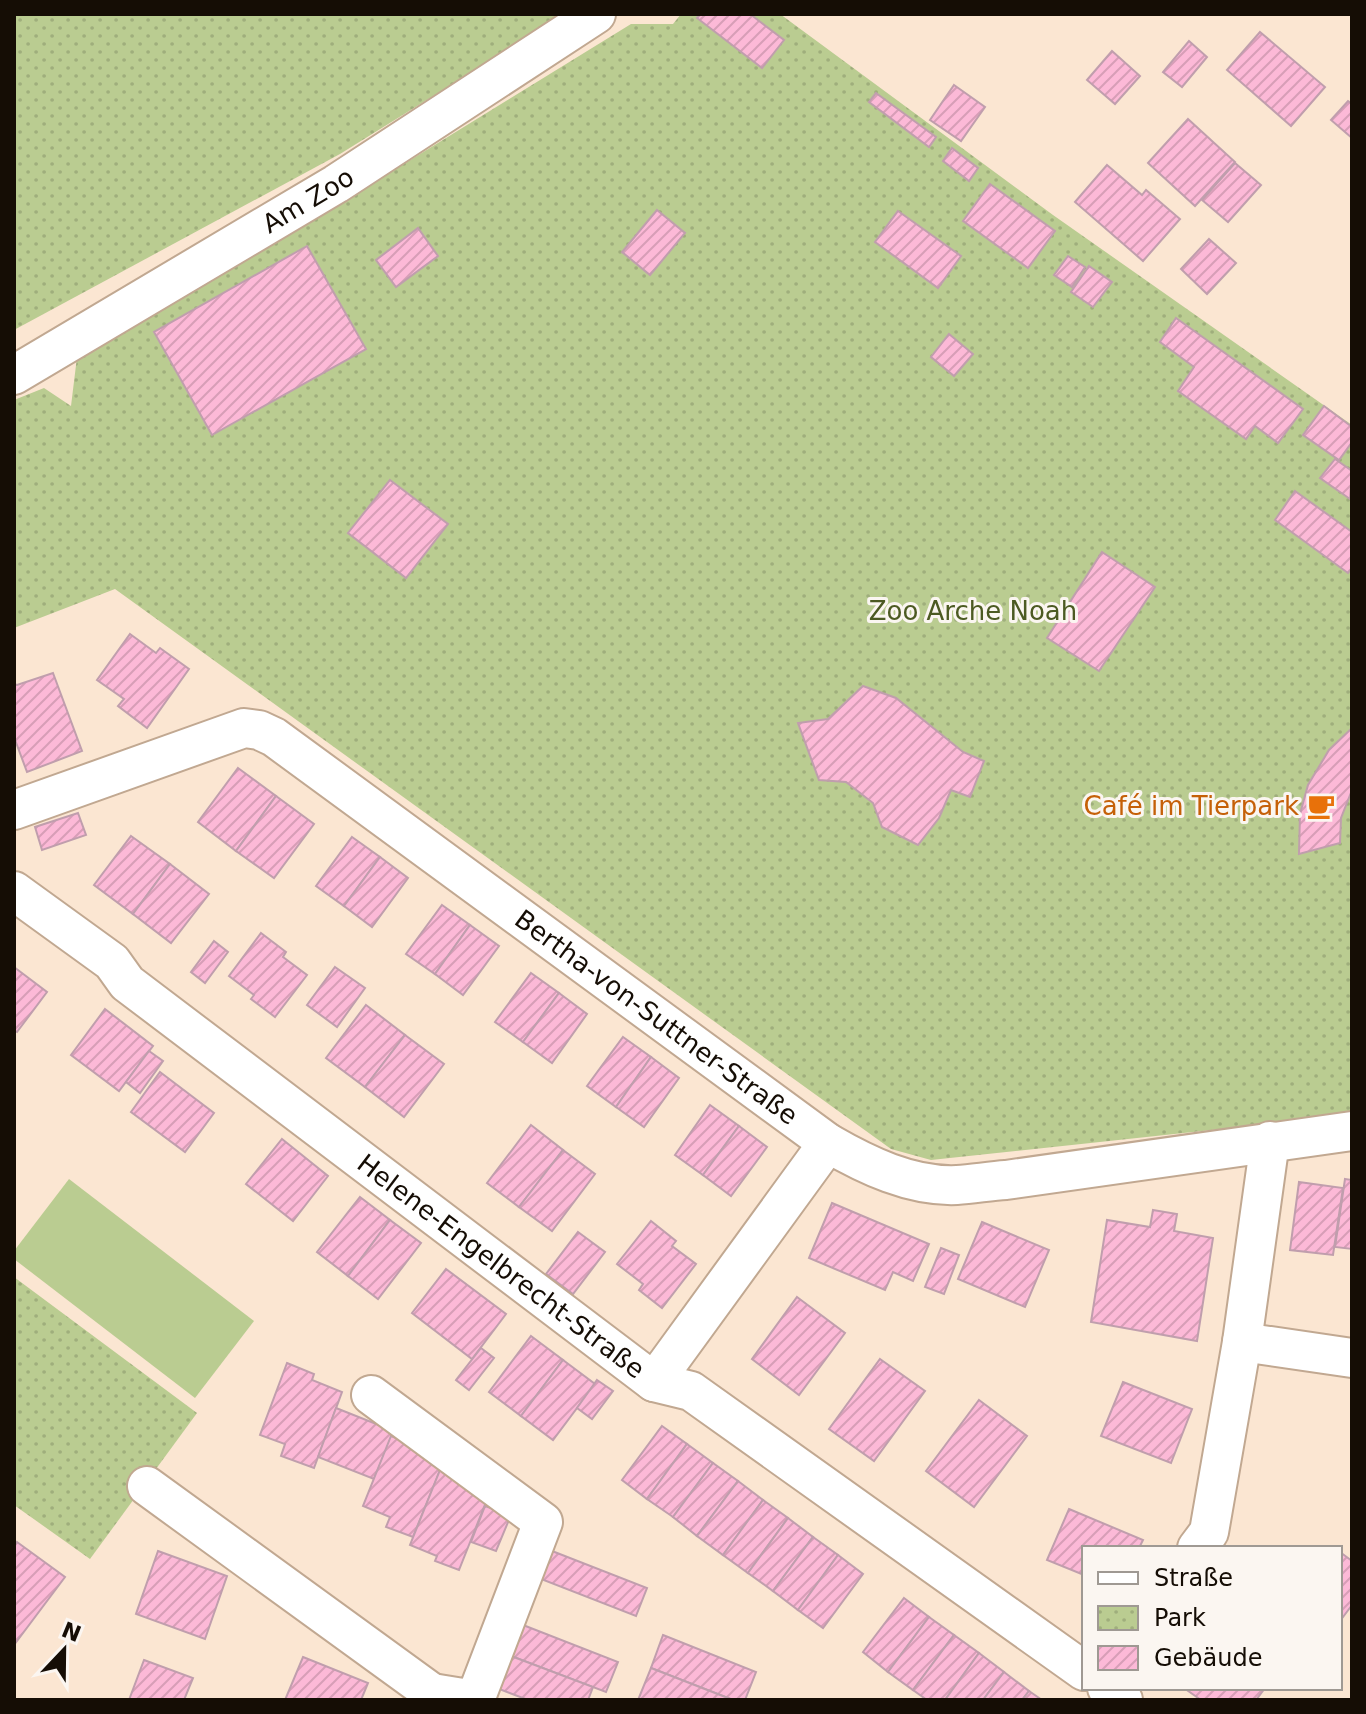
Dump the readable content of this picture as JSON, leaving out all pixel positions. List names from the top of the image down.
{
  "streets": {
    "street": ["Am Zoo", "Bertha-von-Suttner-Straße", "Helene-Engelbrecht-Straße"]
  },
  "parks": ["Zoo Arche Noah"],
  "places": {
    "cafe": ["Café im Tierpark"]
  },
  "legend": ["Straße", "Park", "Gebäude"],
  "north": "top"
}
